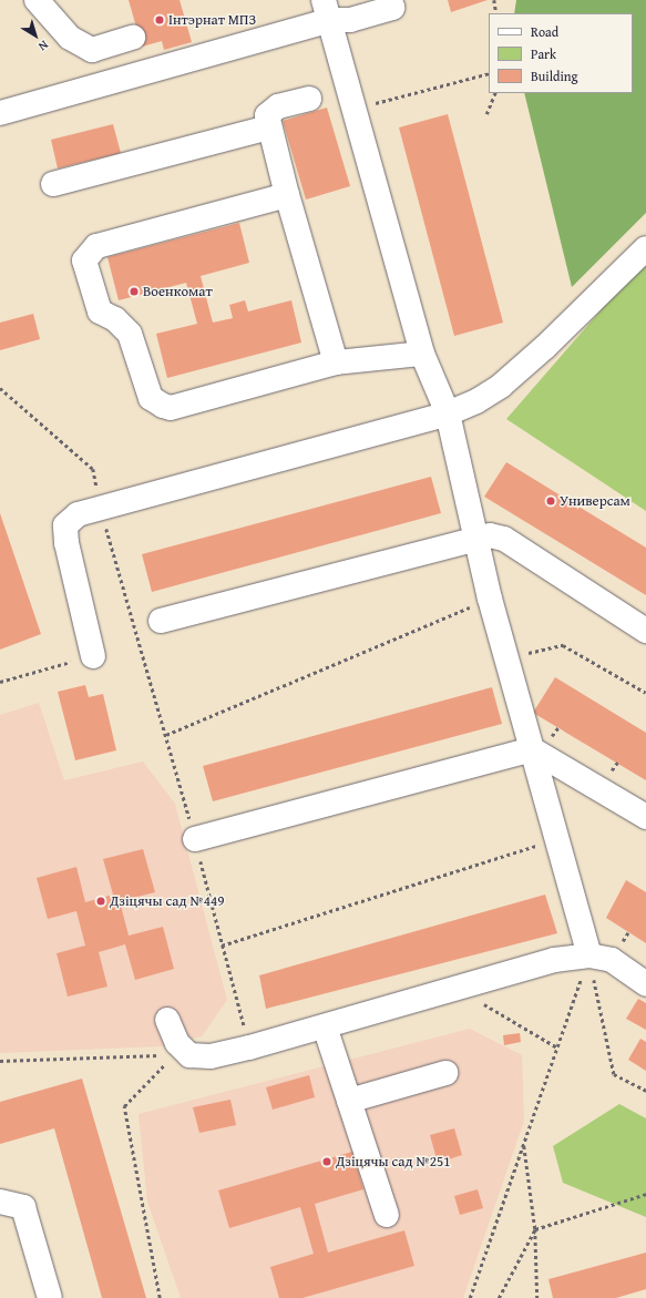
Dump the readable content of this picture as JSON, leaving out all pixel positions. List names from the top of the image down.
{
  "places": [
    "Інтэрнат МПЗ",
    "Военкомат",
    "Универсам",
    "Дзіцячы сад №449",
    "Дзіцячы сад №251"
  ],
  "legend": ["Road", "Park", "Building"],
  "north": "bottom right"
}
